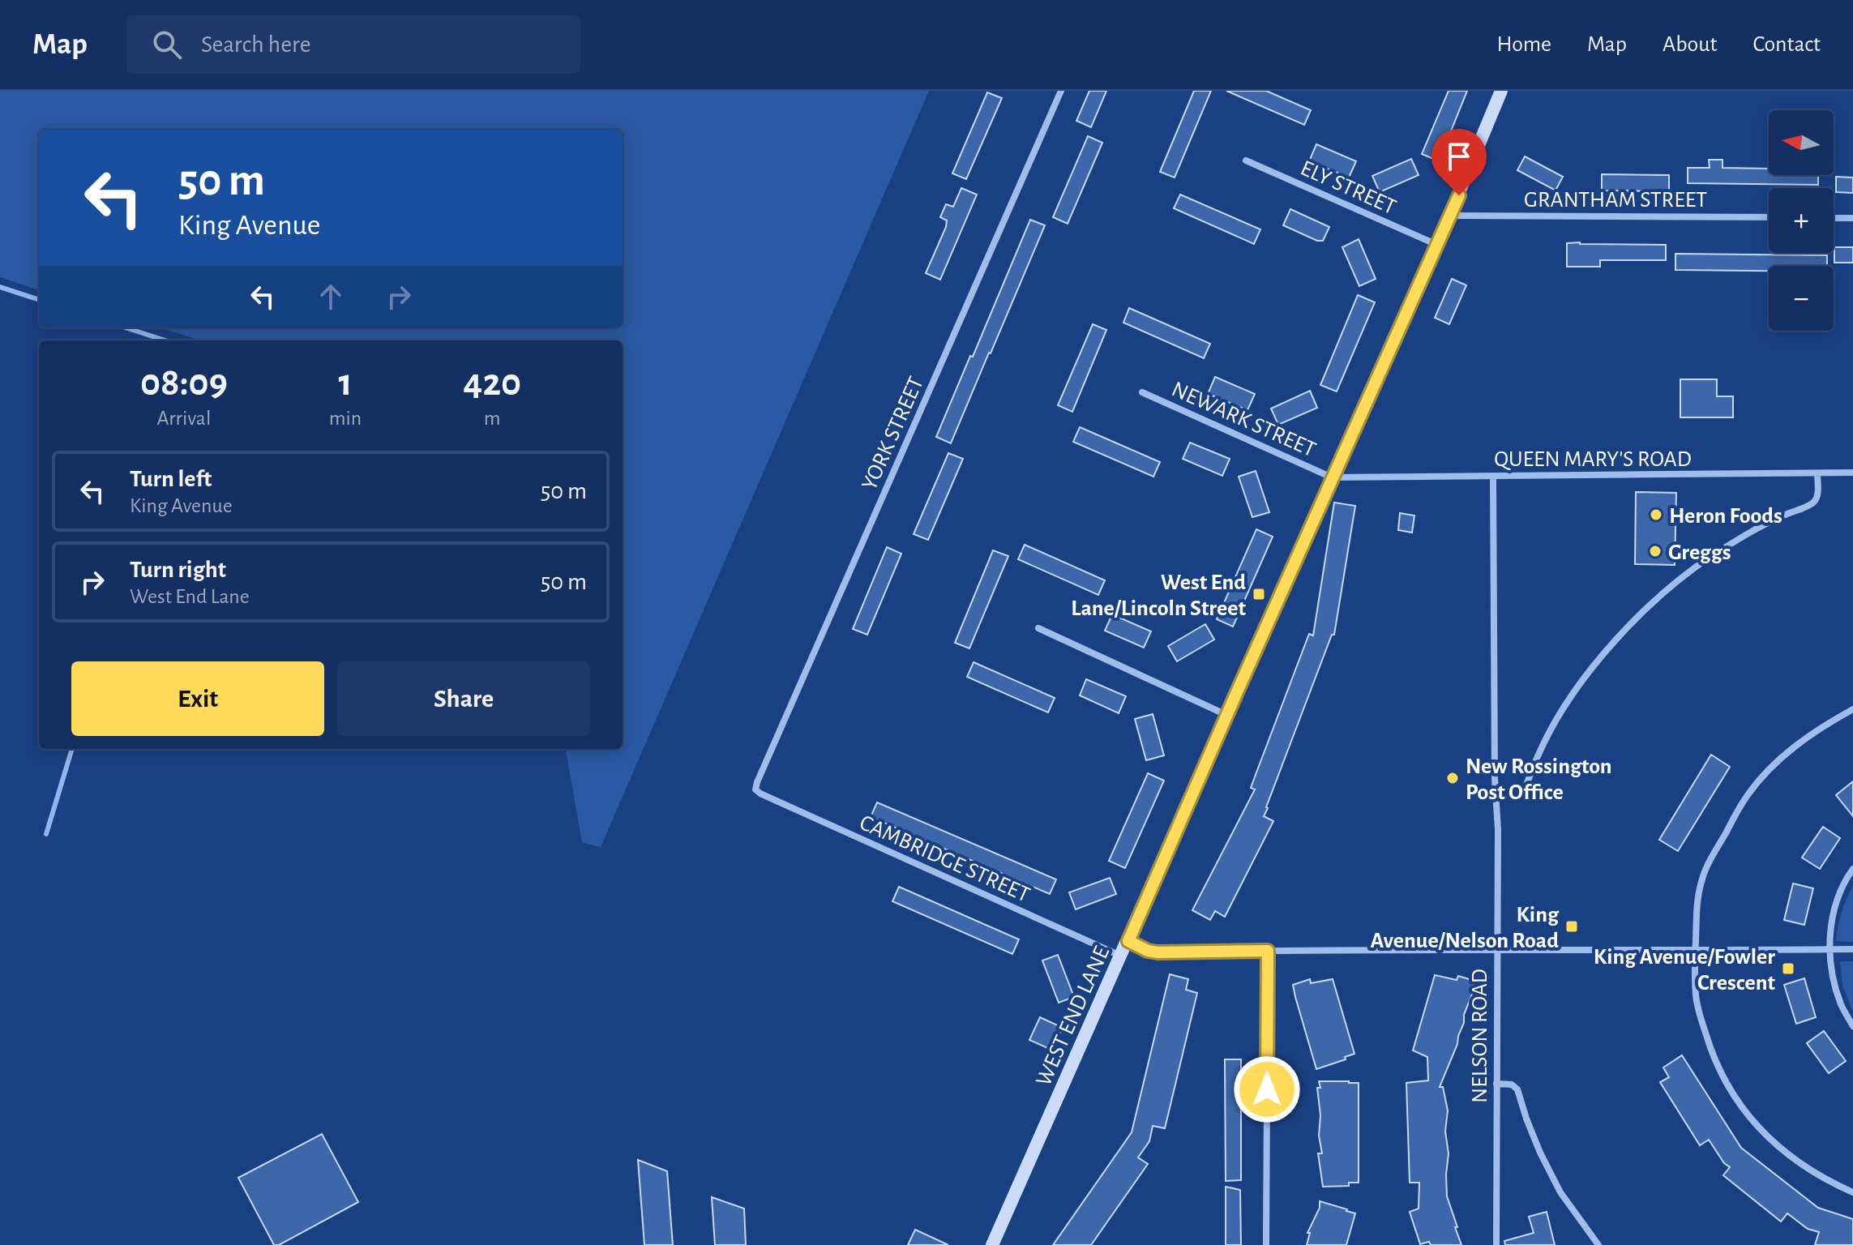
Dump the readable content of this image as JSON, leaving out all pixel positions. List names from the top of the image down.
{
  "streets": {
    "street": [
      "ELY STREET",
      "GRANTHAM STREET",
      "NEWARK STREET",
      "YORK STREET",
      "QUEEN MARY'S ROAD",
      "CAMBRIDGE STREET",
      "WEST END LANE",
      "NELSON ROAD"
    ]
  },
  "crossings": [
    ["ELY STREET", "WEST END LANE"],
    ["GRANTHAM STREET", "WEST END LANE"],
    ["NEWARK STREET", "QUEEN MARY'S ROAD"],
    ["NEWARK STREET", "WEST END LANE"],
    ["YORK STREET", "CAMBRIDGE STREET"],
    ["QUEEN MARY'S ROAD", "WEST END LANE"],
    ["QUEEN MARY'S ROAD", "NELSON ROAD"],
    ["CAMBRIDGE STREET", "WEST END LANE"]
  ],
  "places": {
    "other": ["Heron Foods", "Greggs", "New Rossington Post Office"],
    "transit": ["West End Lane/Lincoln Street", "King Avenue/Nelson Road", "King Avenue/Fowler Crescent"]
  },
  "north": "left",
  "page": {
    "header": "Map",
    "search": "Search here",
    "nav": [
      "Home",
      "Map",
      "About",
      "Contact"
    ],
    "map_buttons": ["+", "−"],
    "turn": ["50 m", "King Avenue"],
    "eta": [
      "08:09",
      "Arrival",
      "1",
      "min",
      "420",
      "m"
    ],
    "list": [
      {
        "name": "Turn left",
        "note": "King Avenue",
        "value": "50 m"
      },
      {
        "name": "Turn right",
        "note": "West End Lane",
        "value": "50 m"
      }
    ],
    "buttons": ["Exit", "Share"]
  }
}
